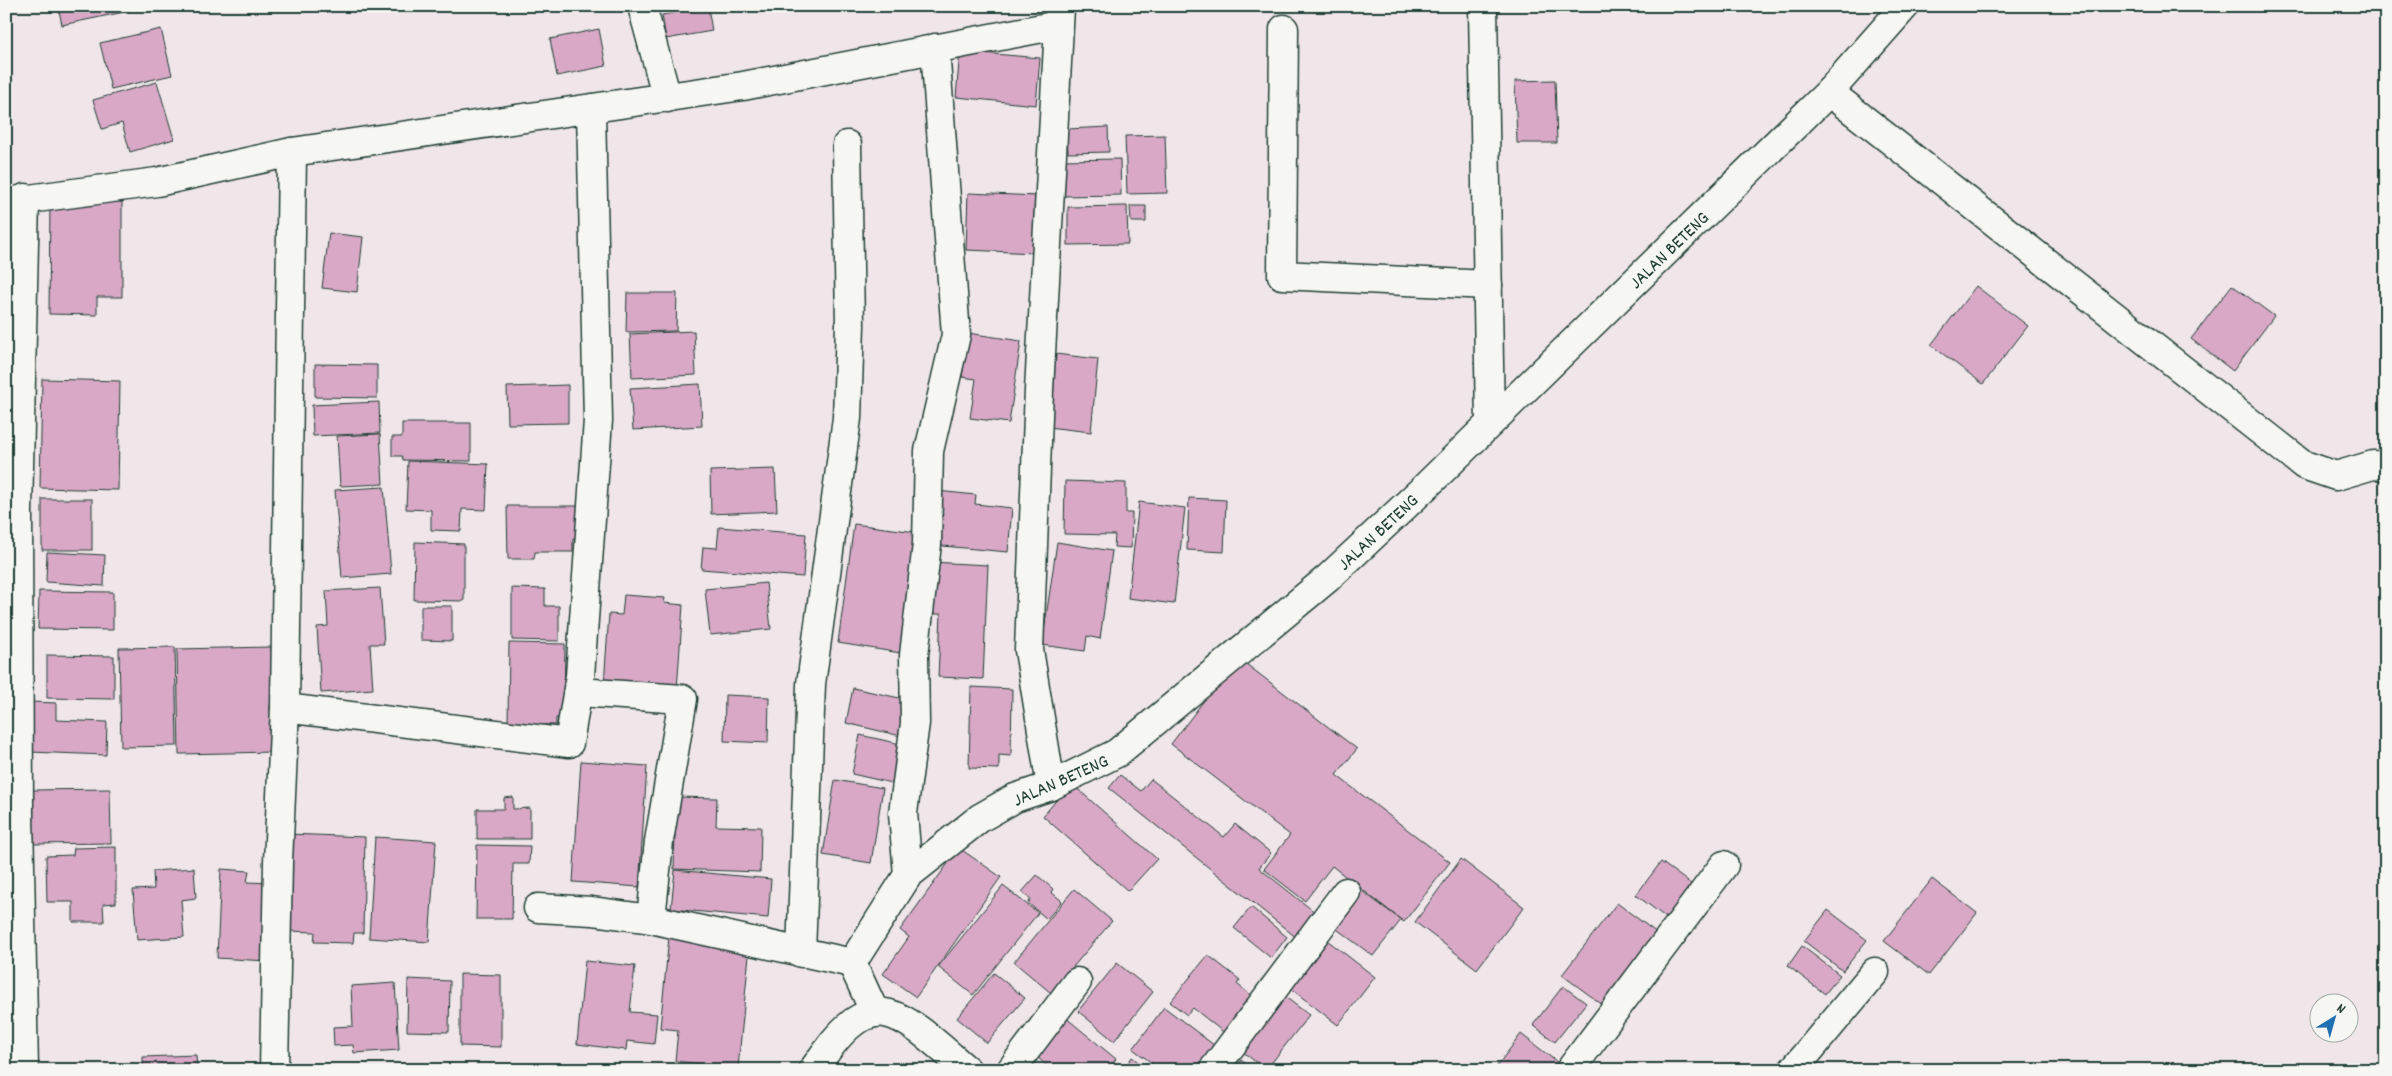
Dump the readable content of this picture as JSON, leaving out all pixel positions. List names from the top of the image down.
{
  "streets": {
    "street": ["JALAN BETENG"]
  },
  "north": "top right"
}
